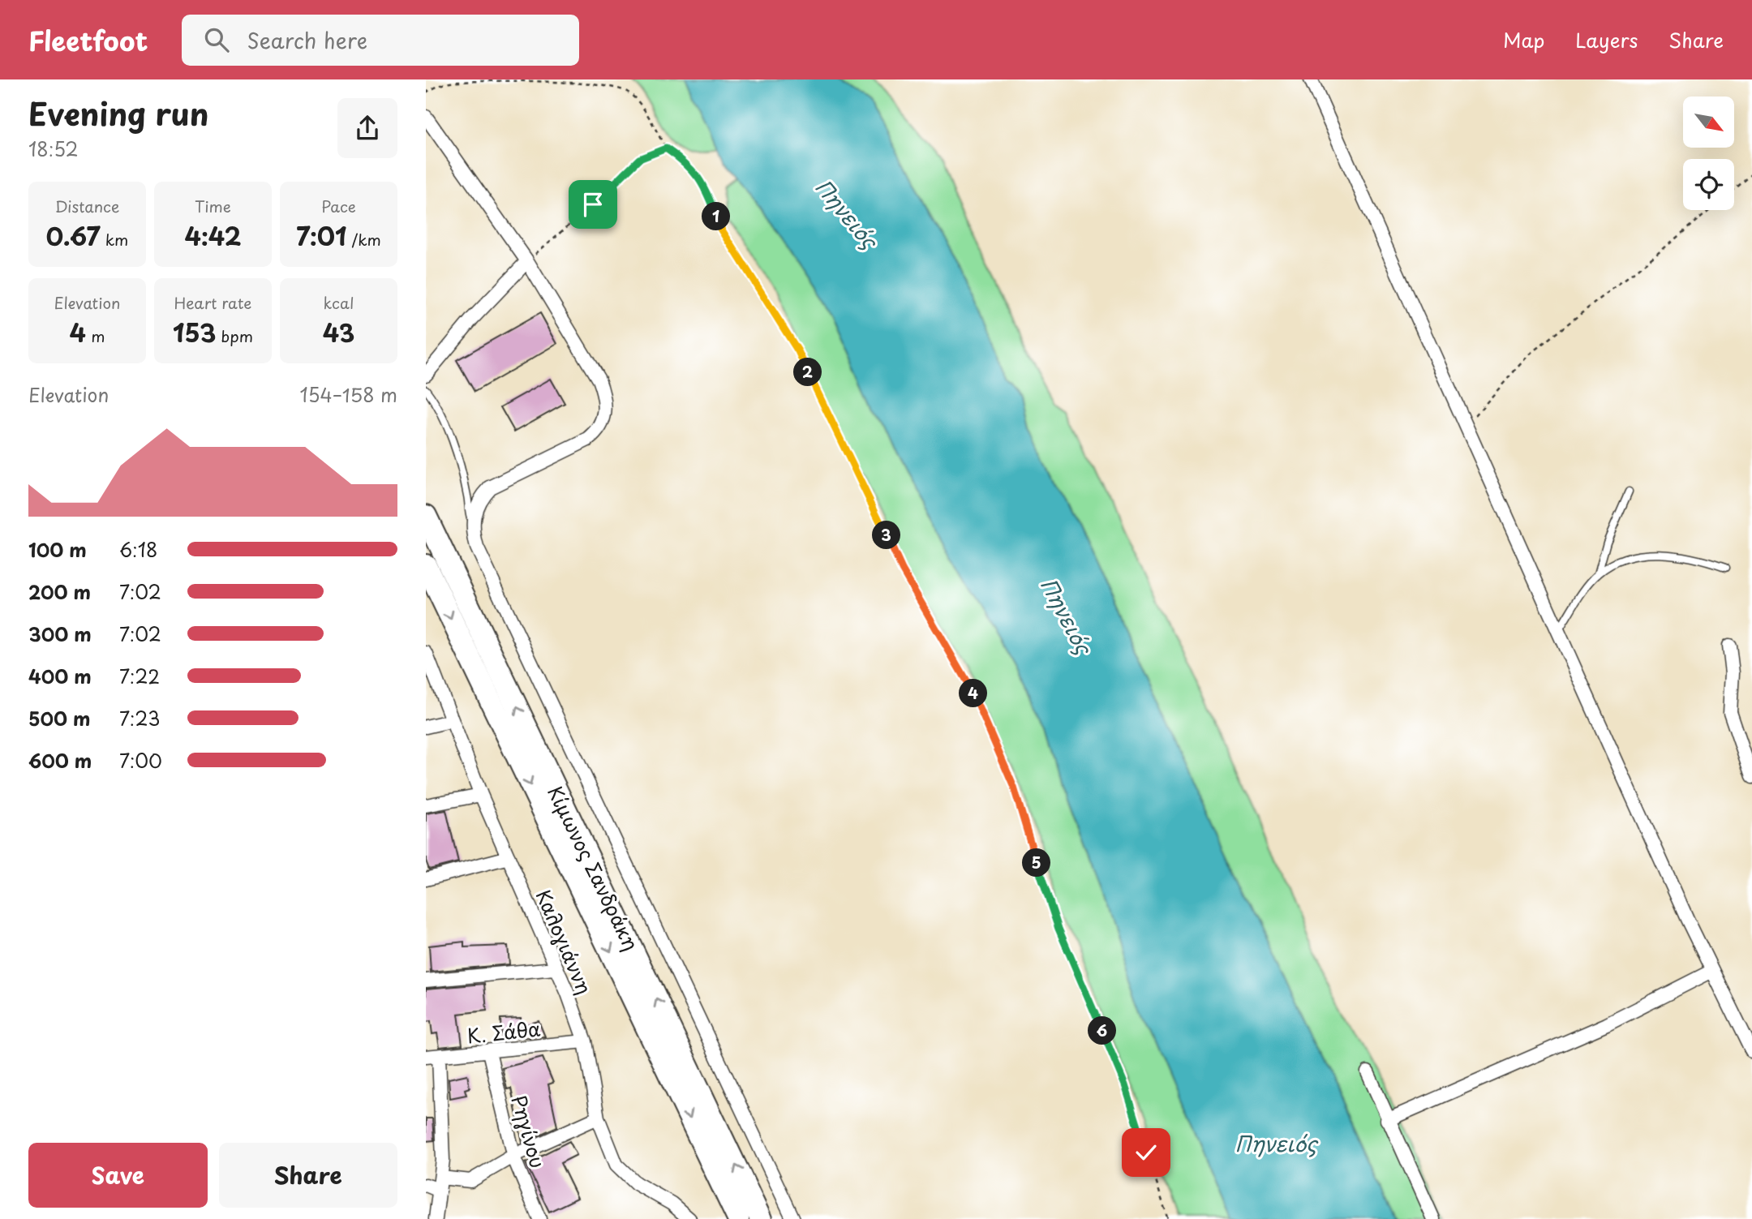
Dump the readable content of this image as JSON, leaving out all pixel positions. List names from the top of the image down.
{
  "streets": {
    "highway": ["Κίμωνος Σανδράκη"],
    "street": ["Καλογιάννη", "Κ. Σάθα", "Ρηγίνου"]
  },
  "crossings": [
    ["Καλογιάννη", "Κ. Σάθα"],
    ["Κ. Σάθα", "Ρηγίνου"]
  ],
  "water": ["Πηνειός"],
  "north": "bottom right",
  "page": {
    "header": "Fleetfoot",
    "search": "Search here",
    "nav": ["Map", "Layers", "Share"],
    "heading": ["Evening run", "18:52"],
    "stats": [
      ["Distance", "0.67 km"],
      ["Time", "4:42"],
      ["Pace", "7:01 /km"],
      ["Elevation", "4 m"],
      ["Heart rate", "153 bpm"],
      ["kcal", "43"]
    ],
    "pins": [
      "1",
      "2",
      "3",
      "4",
      "5",
      "6"
    ],
    "chart": ["Elevation", "154–158 m"],
    "list": [
      {
        "name": "100 m",
        "note": "6:18"
      },
      {
        "name": "200 m",
        "note": "7:02"
      },
      {
        "name": "300 m",
        "note": "7:02"
      },
      {
        "name": "400 m",
        "note": "7:22"
      },
      {
        "name": "500 m",
        "note": "7:23"
      },
      {
        "name": "600 m",
        "note": "7:00"
      }
    ],
    "buttons": ["Save", "Share"]
  }
}
